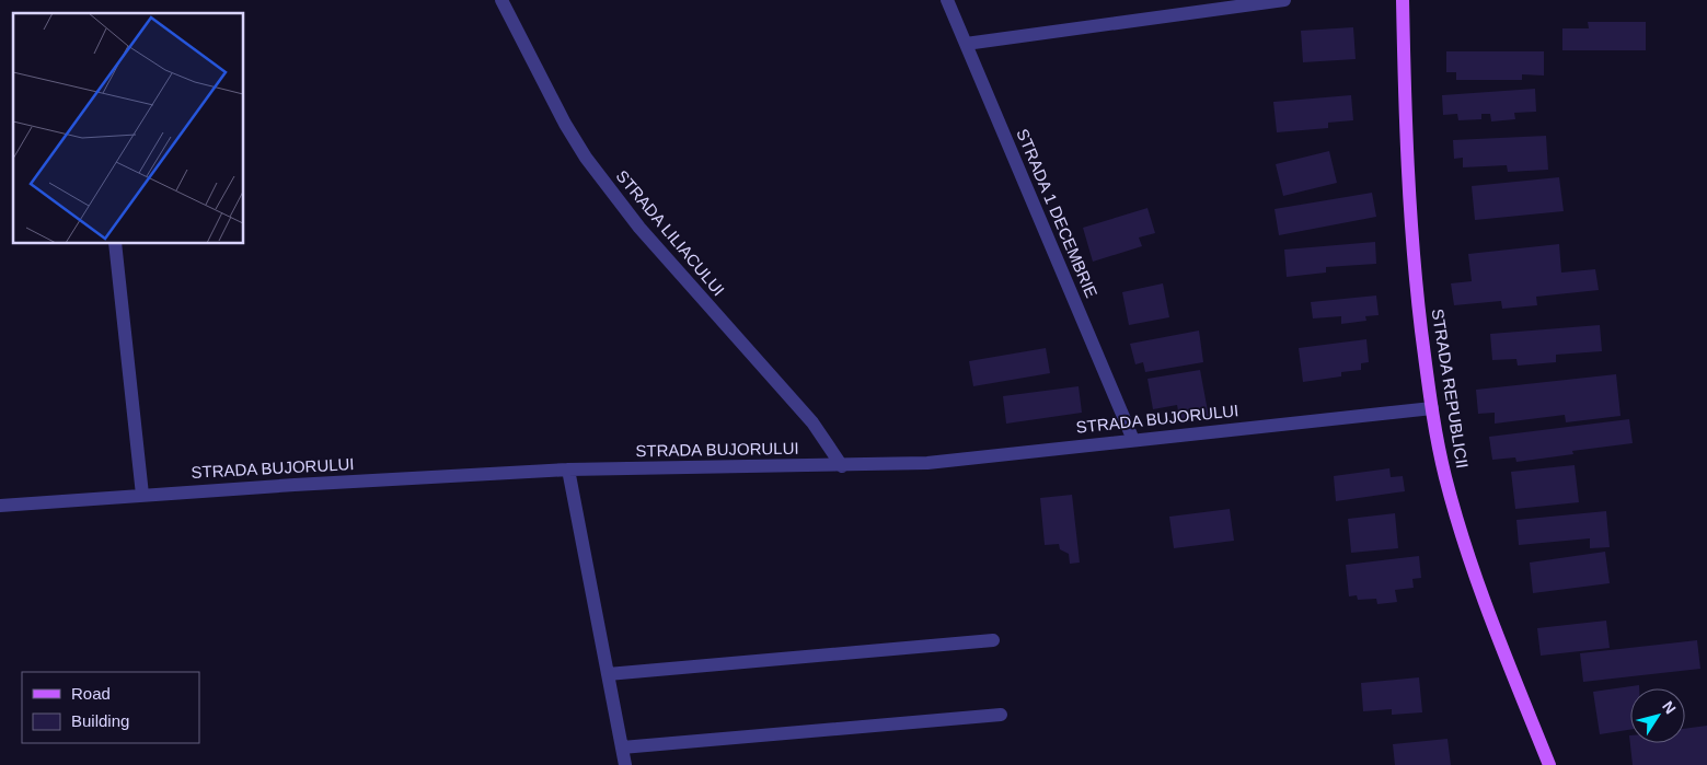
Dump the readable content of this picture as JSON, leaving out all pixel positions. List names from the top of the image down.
{
  "streets": {
    "main road": ["STRADA REPUBLICII"],
    "street": ["STRADA 1 DECEMBRIE", "STRADA LILIACULUI", "STRADA BUJORULUI"]
  },
  "crossings": [
    ["STRADA 1 DECEMBRIE", "STRADA BUJORULUI"],
    ["STRADA LILIACULUI", "STRADA BUJORULUI"],
    ["STRADA REPUBLICII", "STRADA BUJORULUI"]
  ],
  "legend": ["Road", "Building"],
  "north": "top right"
}
